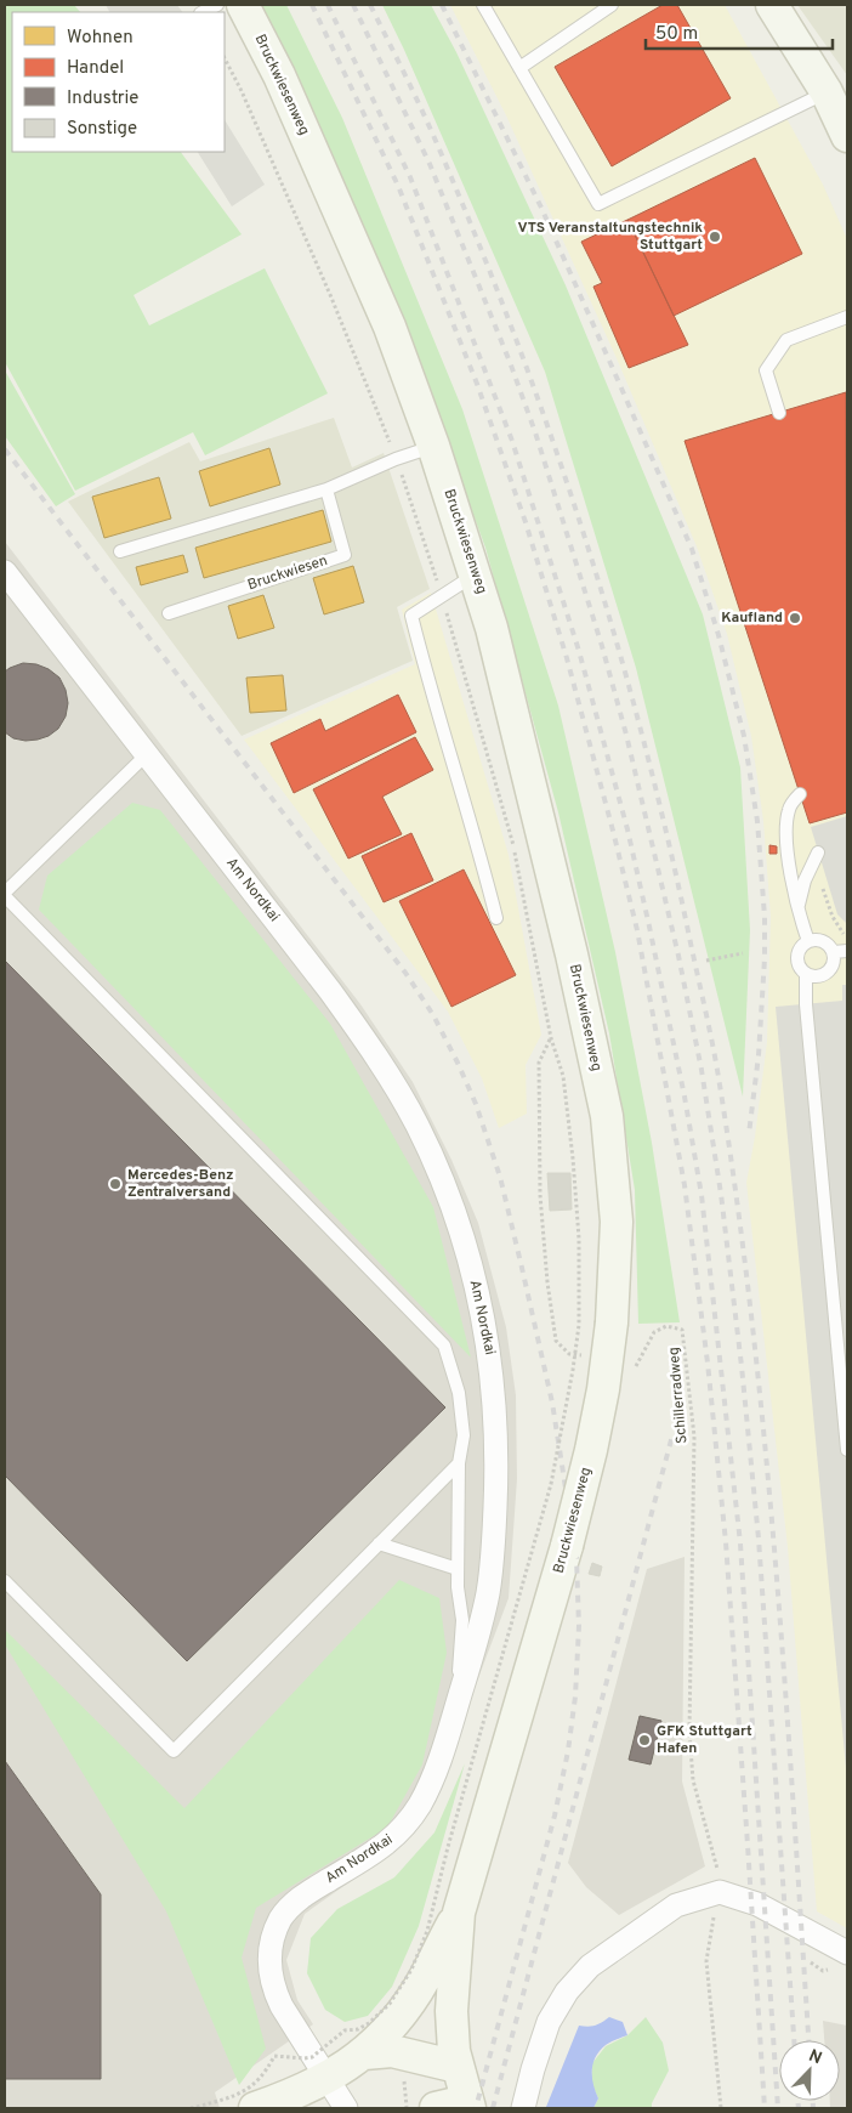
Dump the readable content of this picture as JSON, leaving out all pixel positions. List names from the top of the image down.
{
  "streets": {
    "main road": ["Bruckwiesenweg"],
    "street": ["Am Nordkai"],
    "lane": ["Bruckwiesen"],
    "path": ["Schillerradweg"]
  },
  "places": [
    "VTS Veranstaltungstechnik Stuttgart",
    "Kaufland",
    "Mercedes-Benz Zentralversand",
    "GFK Stuttgart Hafen"
  ],
  "legend": [
    "Wohnen",
    "Handel",
    "Industrie",
    "Sonstige"
  ],
  "scale_bar": "50 m",
  "north": "top right"
}
